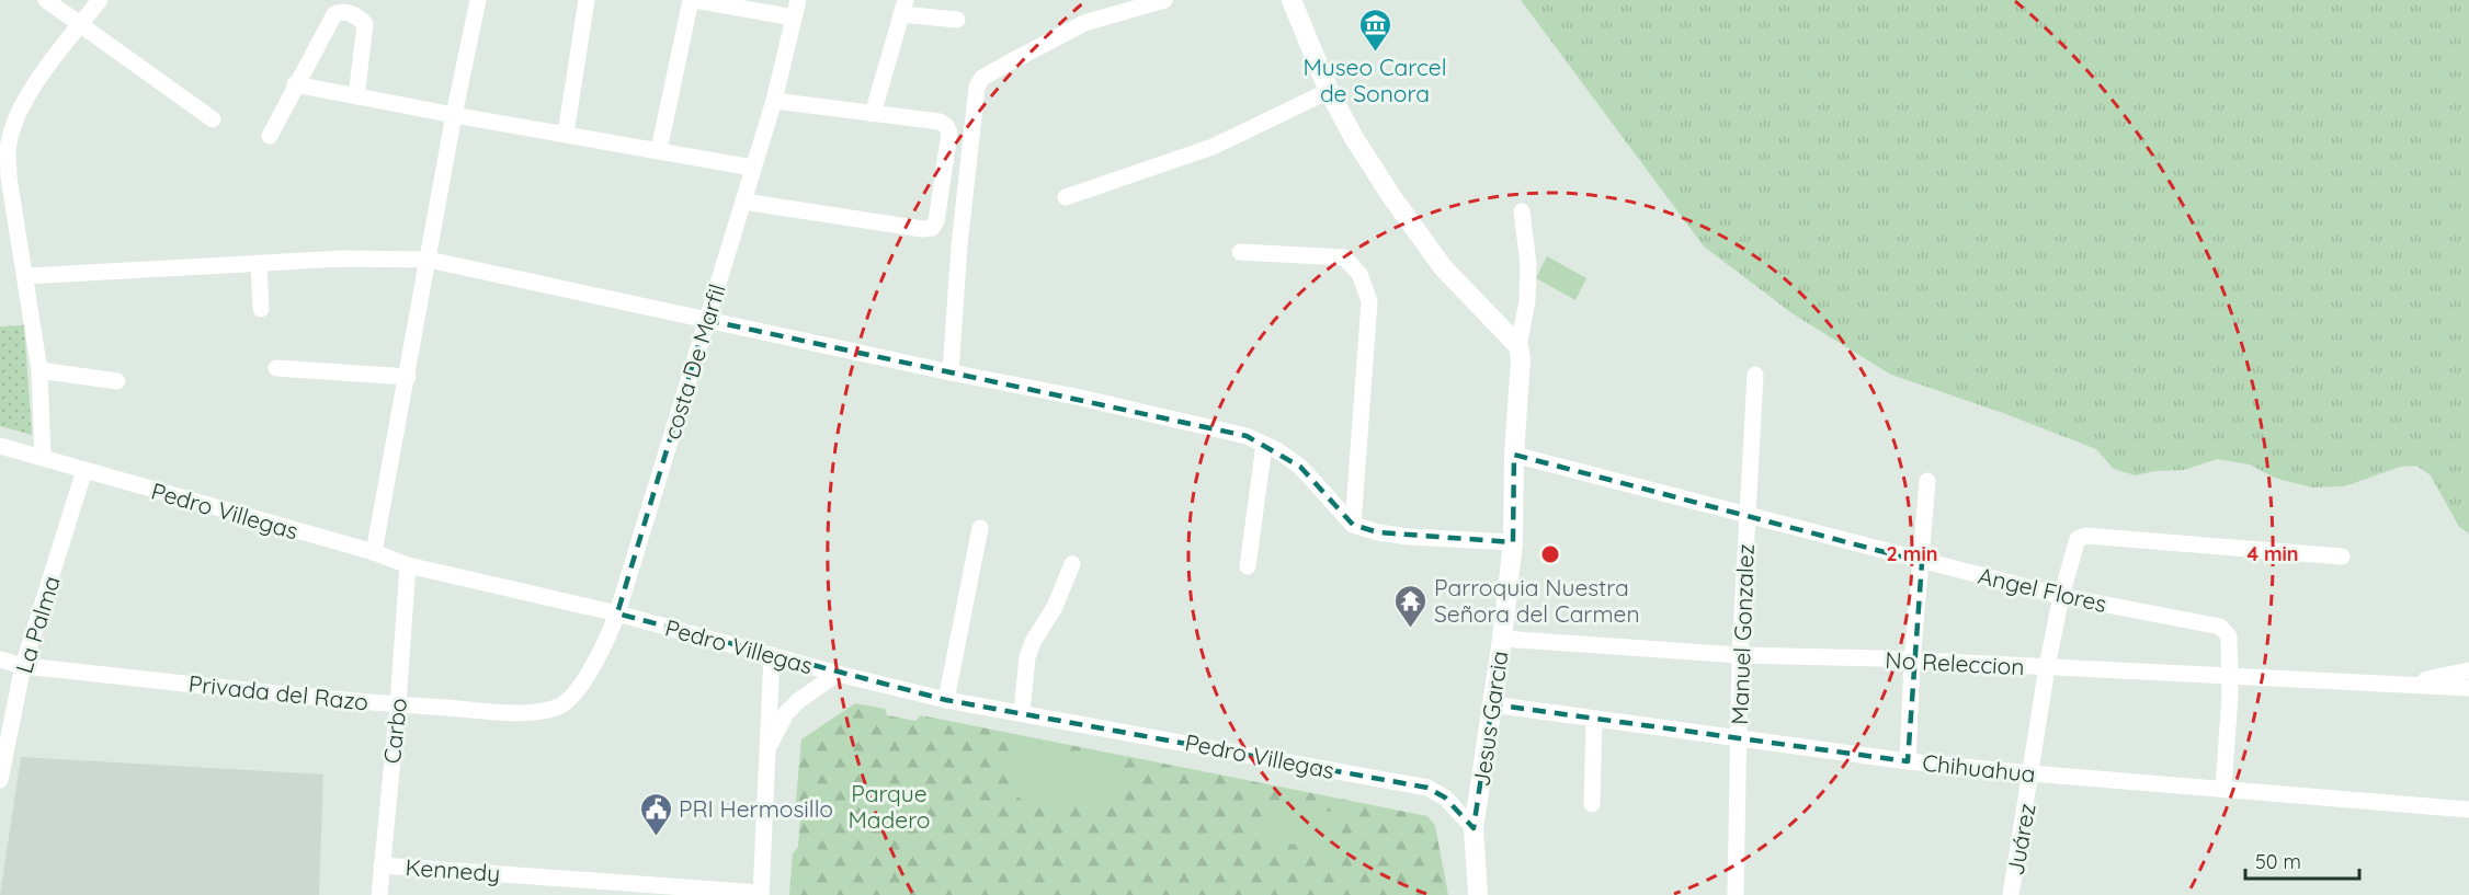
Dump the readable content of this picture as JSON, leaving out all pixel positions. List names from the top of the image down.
{
  "streets": {
    "street": [
      "costa De Marfil",
      "Pedro Villegas",
      "Angel Flores",
      "La Palma",
      "Manuel Gonzalez",
      "No Releccion",
      "Privada del Razo",
      "Jesus Garcia",
      "Carbo",
      "Chihuahua",
      "Juárez",
      "Kennedy"
    ]
  },
  "crossings": [
    ["costa De Marfil", "Pedro Villegas"],
    ["costa De Marfil", "Privada del Razo"],
    ["Pedro Villegas", "La Palma"],
    ["Pedro Villegas", "Jesus Garcia"],
    ["Pedro Villegas", "Carbo"],
    ["Angel Flores", "Manuel Gonzalez"],
    ["Angel Flores", "No Releccion"],
    ["Angel Flores", "Jesus Garcia"],
    ["Angel Flores", "Chihuahua"],
    ["Angel Flores", "Juárez"],
    ["La Palma", "Privada del Razo"],
    ["Manuel Gonzalez", "No Releccion"],
    ["Manuel Gonzalez", "Chihuahua"],
    ["No Releccion", "Jesus Garcia"],
    ["No Releccion", "Juárez"],
    ["Privada del Razo", "Carbo"],
    ["Jesus Garcia", "Chihuahua"],
    ["Carbo", "Kennedy"],
    ["Chihuahua", "Juárez"]
  ],
  "parks": ["Parque Madero"],
  "places": {
    "museum": ["Museo Carcel de Sonora"],
    "temple": ["Parroquia Nuestra Señora del Carmen"],
    "public building": ["PRI Hermosillo"]
  },
  "scale_bar": "50 m",
  "rings": ["2 min", "4 min"]
}
